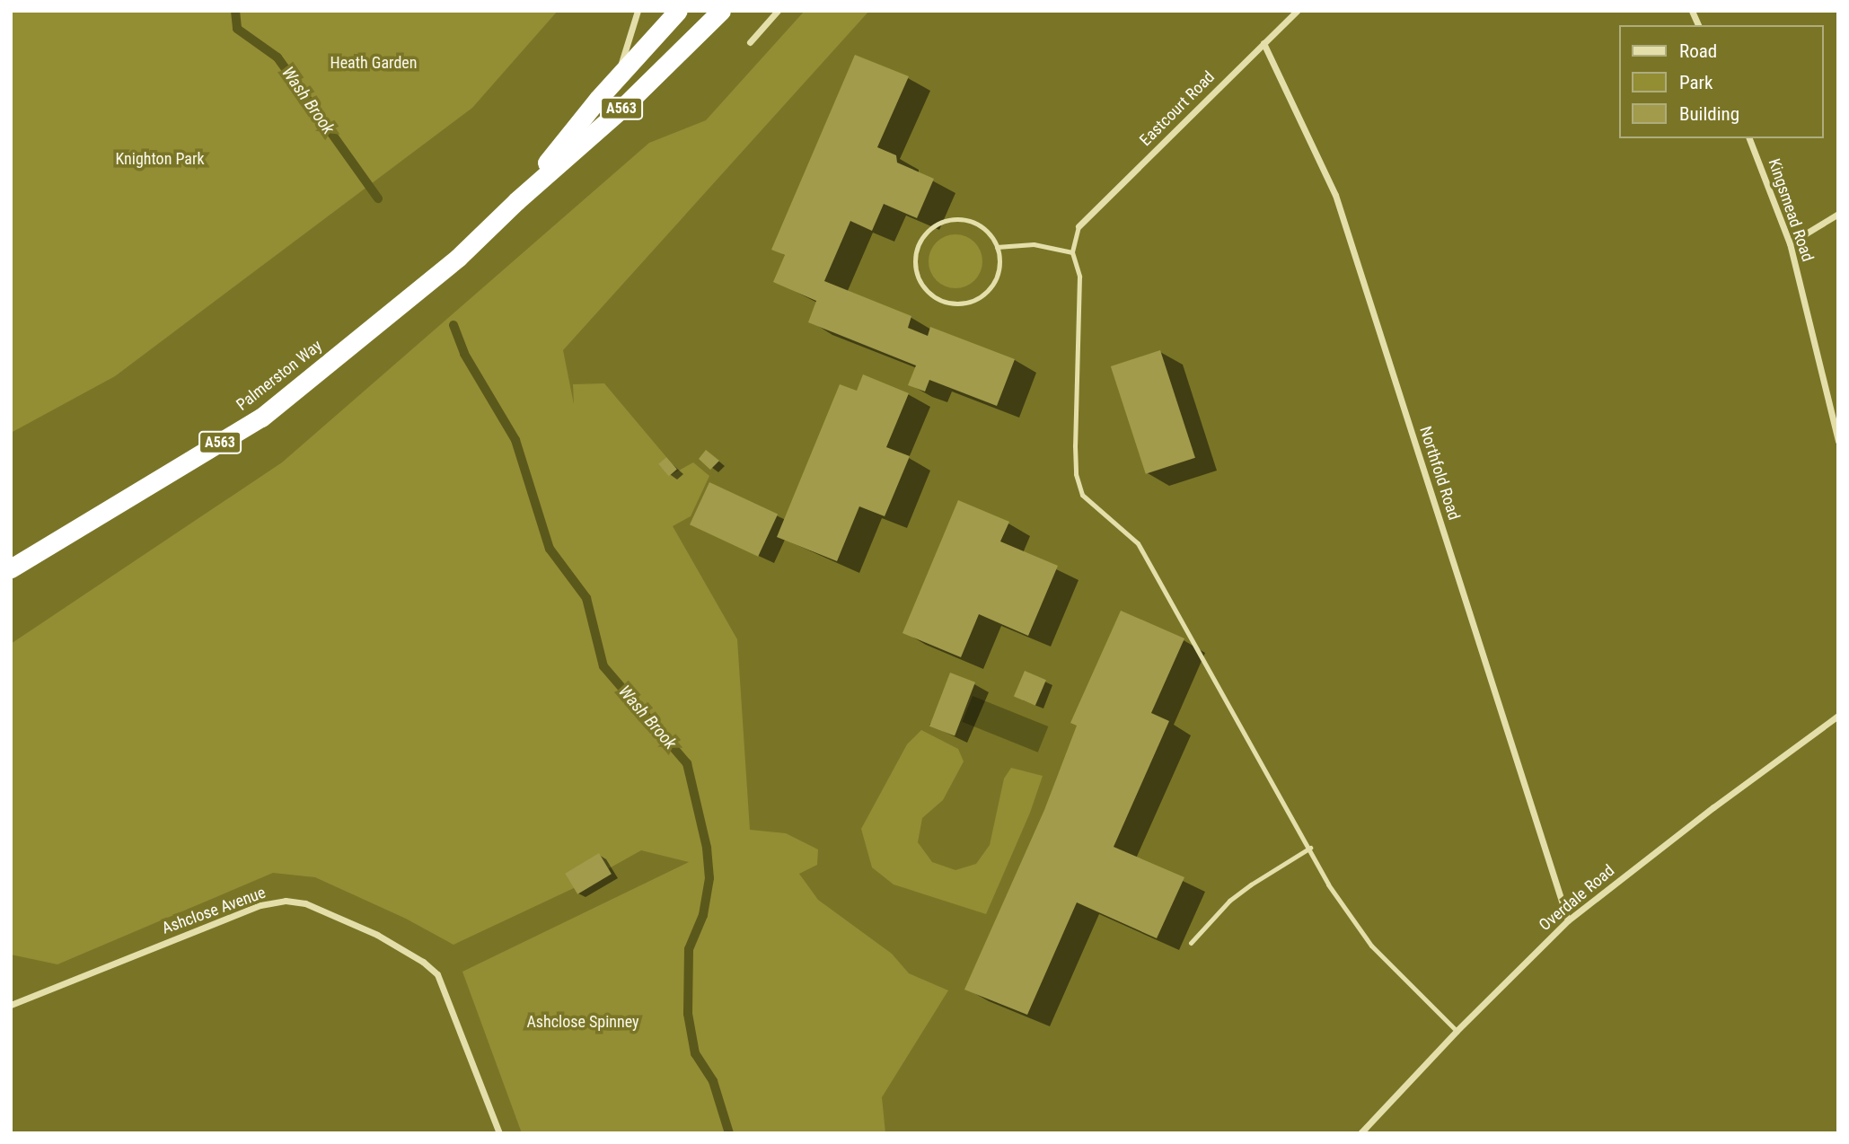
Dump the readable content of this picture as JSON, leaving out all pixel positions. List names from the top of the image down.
{
  "streets": {
    "highway": ["A563", "Palmerston Way"],
    "street": [
      "Eastcourt Road",
      "Kingsmead Road",
      "Northfold Road",
      "Overdale Road",
      "Ashclose Avenue"
    ]
  },
  "crossings": [
    ["Eastcourt Road", "Northfold Road"],
    ["Northfold Road", "Overdale Road"]
  ],
  "water": ["Wash Brook"],
  "parks": ["Heath Garden", "Knighton Park", "Ashclose Spinney"],
  "legend": ["Road", "Park", "Building"]
}
